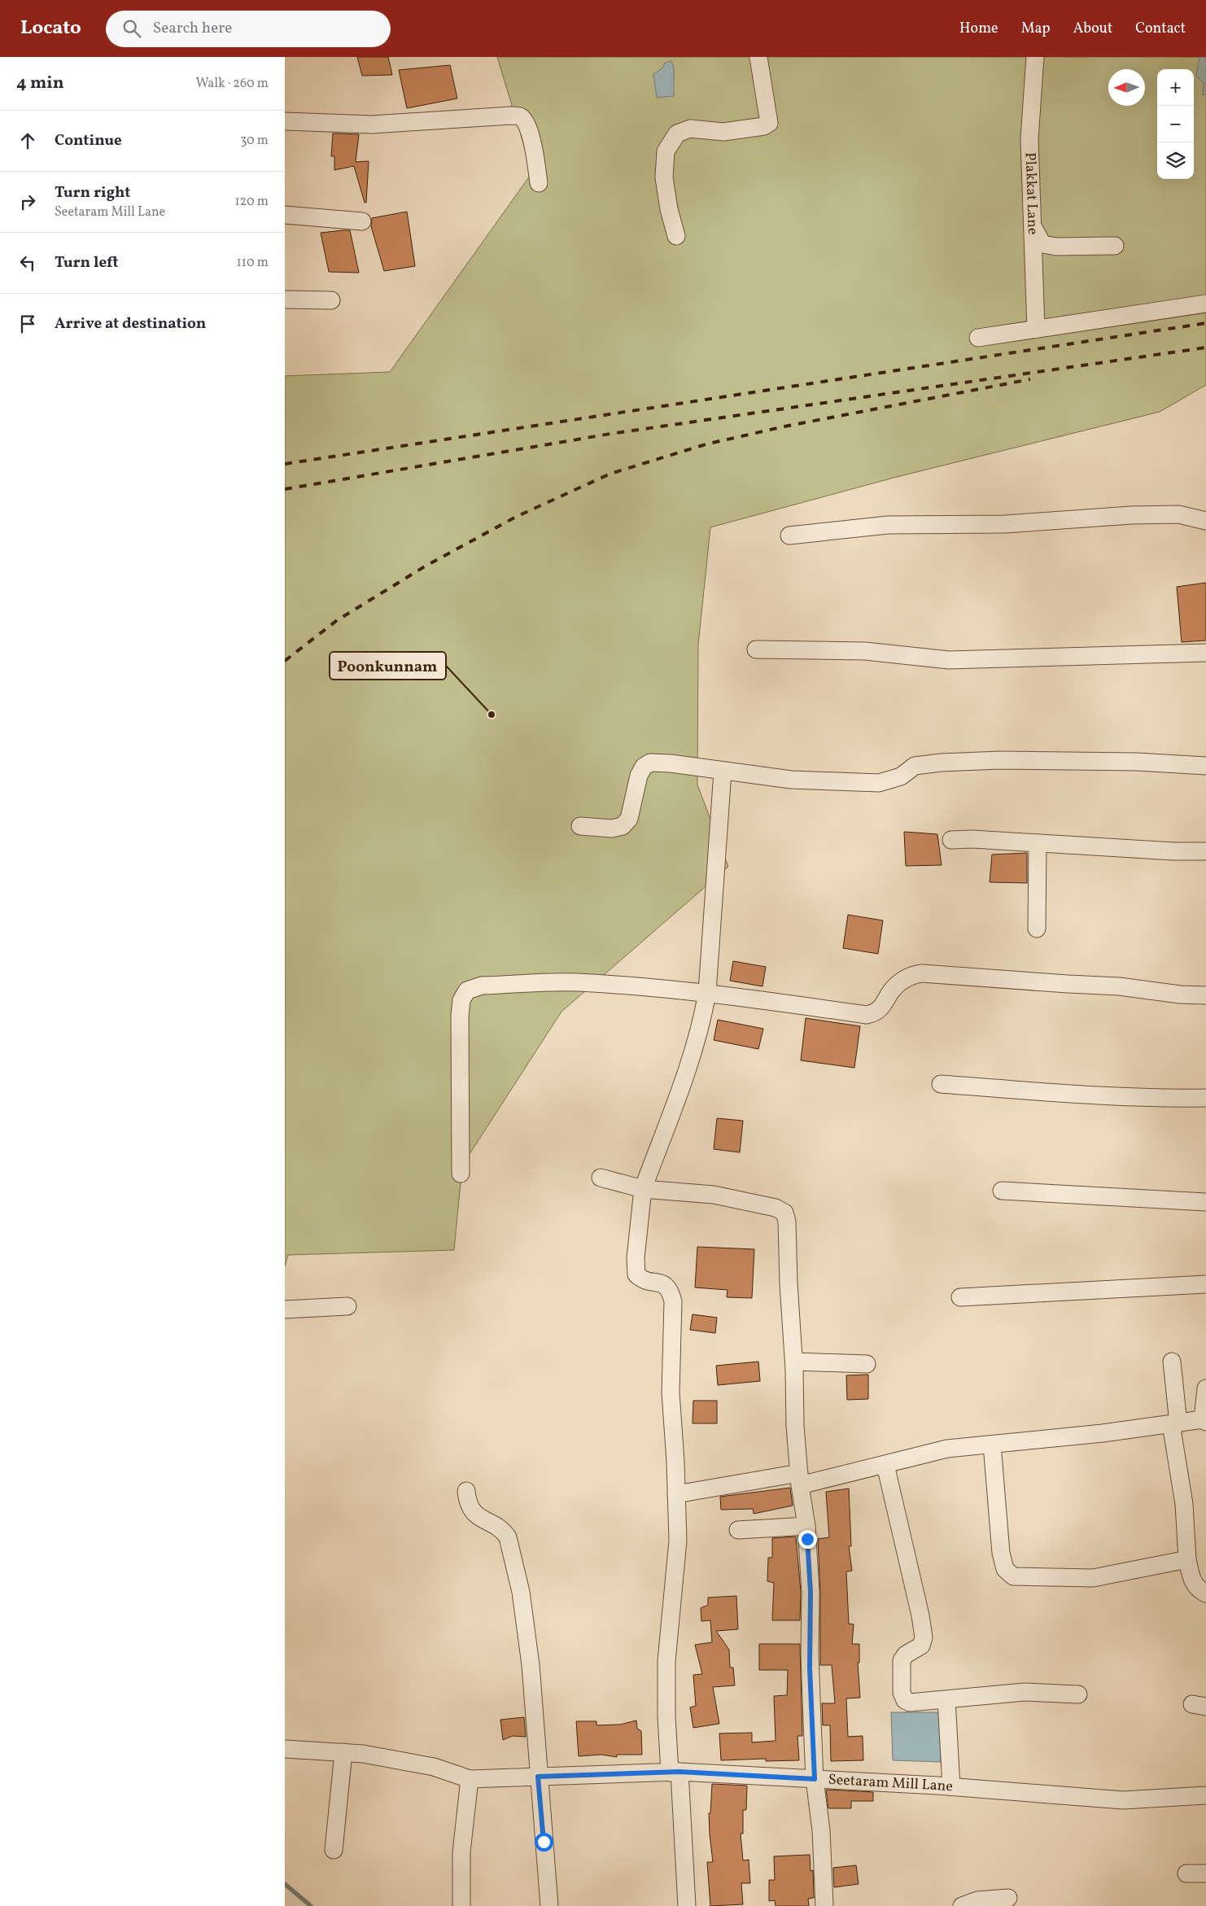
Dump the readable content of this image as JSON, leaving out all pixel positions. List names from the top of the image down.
{
  "streets": {
    "street": ["Plakkat Lane", "Seetaram Mill Lane"]
  },
  "places": ["Poonkunnam"],
  "north": "left",
  "page": {
    "header": "Locato",
    "search": "Search here",
    "nav": [
      "Home",
      "Map",
      "About",
      "Contact"
    ],
    "heading": ["4 min", "Walk · 260 m"],
    "map_buttons": ["+", "−"],
    "list": [
      ["Continue", "30 m"],
      ["Turn right", "Seetaram Mill Lane", "120 m"],
      ["Turn left", "110 m"],
      "Arrive at destination"
    ]
  }
}
